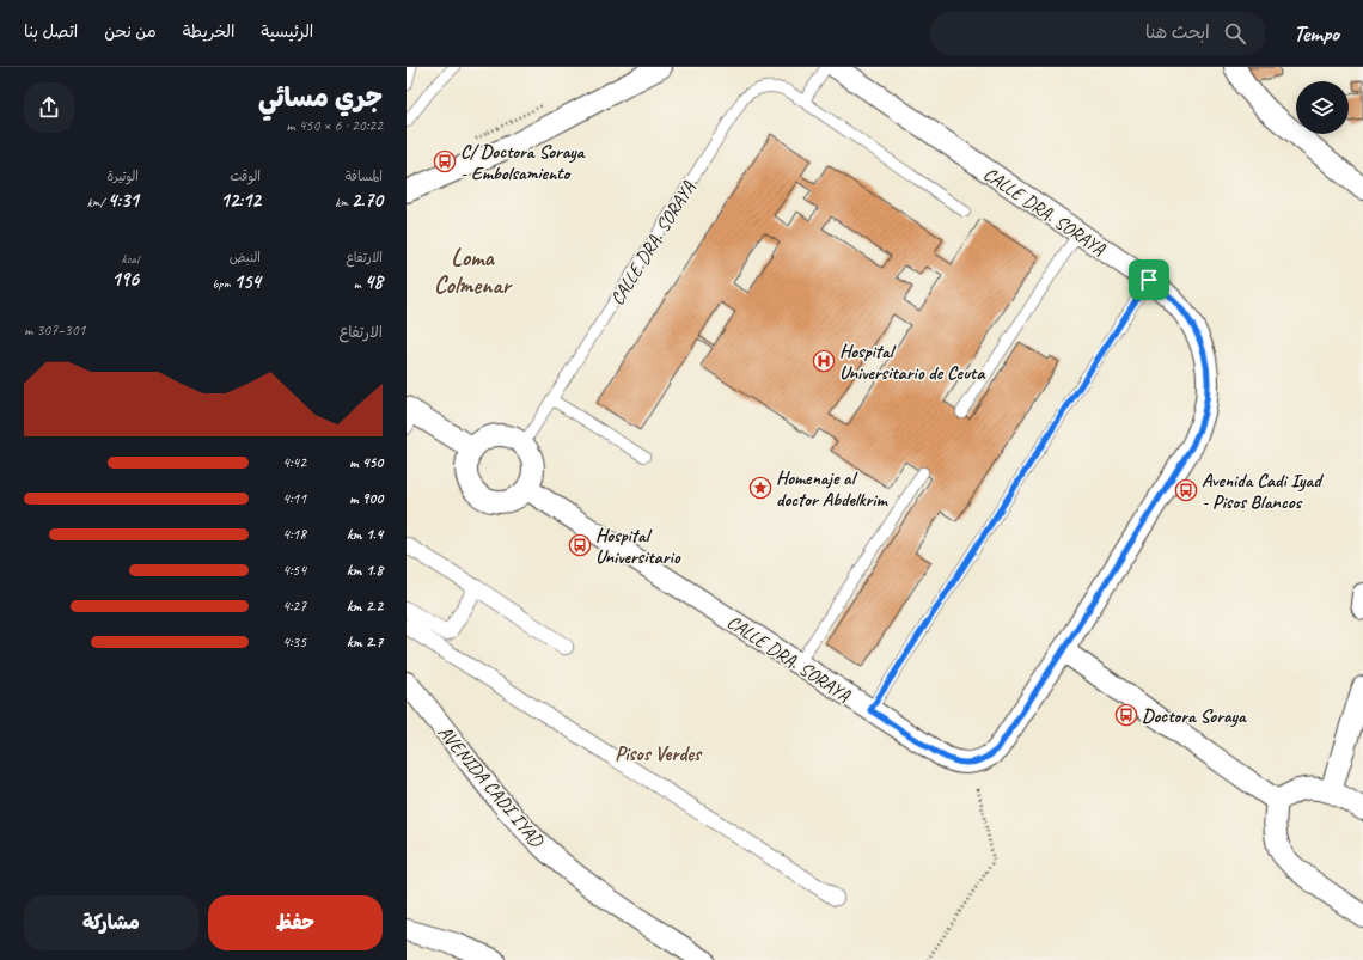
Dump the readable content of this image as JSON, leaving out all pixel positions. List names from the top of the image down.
{
  "streets": {
    "street": ["CALLE DRA. SORAYA", "AVENIDA CADI IYAD"]
  },
  "districts": ["Loma Colmenar", "Pisos Verdes"],
  "places": {
    "bus stop": [
      "C/ Doctora Soraya - Embolsamiento",
      "Avenida Cadi Iyad - Pisos Blancos",
      "Hospital Universitario",
      "Doctora Soraya"
    ],
    "hospital": ["Hospital Universitario de Ceuta"],
    "place": ["Homenaje al doctor Abdelkrim"]
  },
  "page": {
    "header": "Tempo",
    "search": "ابحث هنا",
    "nav": [
      "الرئيسية",
      "الخريطة",
      "من نحن",
      "اتصل بنا"
    ],
    "heading": ["جري مسائي", "20:22 · 6 × 450 m"],
    "stats": [
      ["المسافة", "2.70 km"],
      ["الوقت", "12:12"],
      ["الوتيرة", "4:31 /km"],
      ["الارتفاع", "48 m"],
      ["النبض", "154 bpm"],
      ["kcal", "196"]
    ],
    "chart": ["الارتفاع", "301–307 m"],
    "list": [
      {
        "name": "450 m",
        "note": "4:42"
      },
      {
        "name": "900 m",
        "note": "4:11"
      },
      {
        "name": "1.4 km",
        "note": "4:18"
      },
      {
        "name": "1.8 km",
        "note": "4:54"
      },
      {
        "name": "2.2 km",
        "note": "4:27"
      },
      {
        "name": "2.7 km",
        "note": "4:35"
      }
    ],
    "buttons": ["حفظ", "مشاركة"]
  }
}
